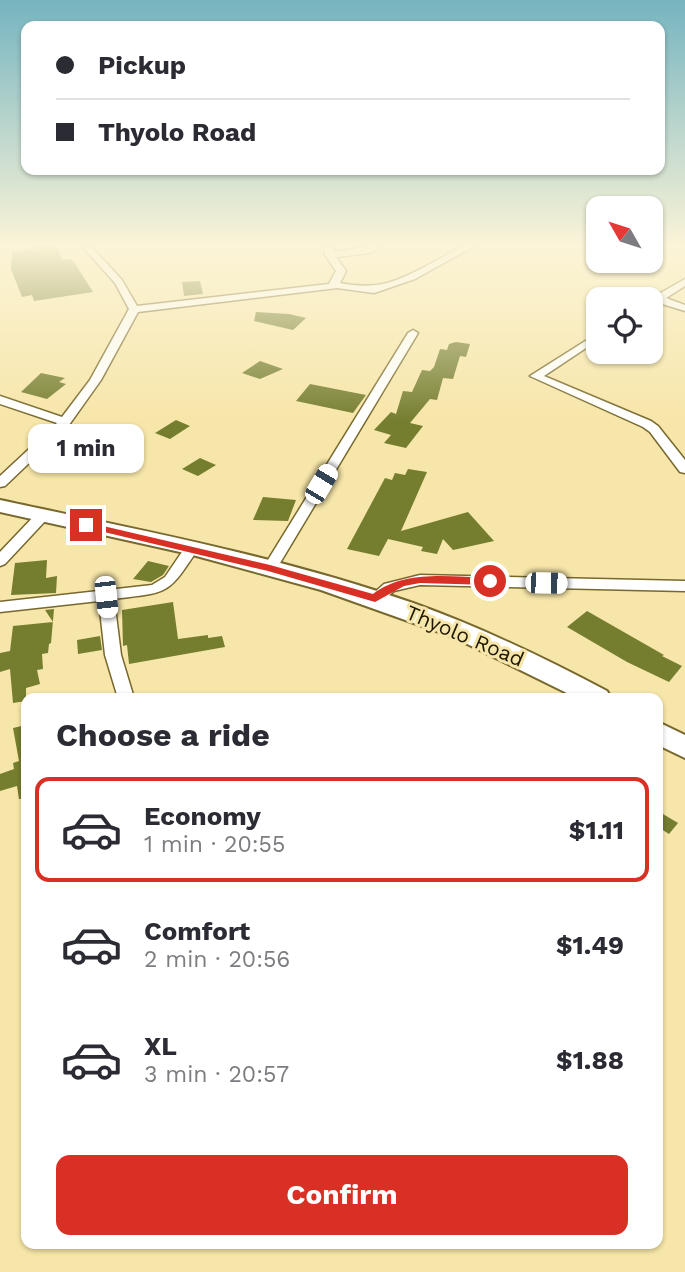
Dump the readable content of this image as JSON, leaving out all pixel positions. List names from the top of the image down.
{
  "streets": {
    "highway": ["Thyolo Road"]
  },
  "north": "top left",
  "page": {
    "banner": ["Pickup", "Thyolo Road"],
    "bubble": "1 min",
    "heading": "Choose a ride",
    "list": [
      {
        "name": "Economy",
        "note": "1 min · 20:55",
        "value": "$1.11"
      },
      {
        "name": "Comfort",
        "note": "2 min · 20:56",
        "value": "$1.49"
      },
      {
        "name": "XL",
        "note": "3 min · 20:57",
        "value": "$1.88"
      }
    ],
    "buttons": "Confirm"
  }
}
